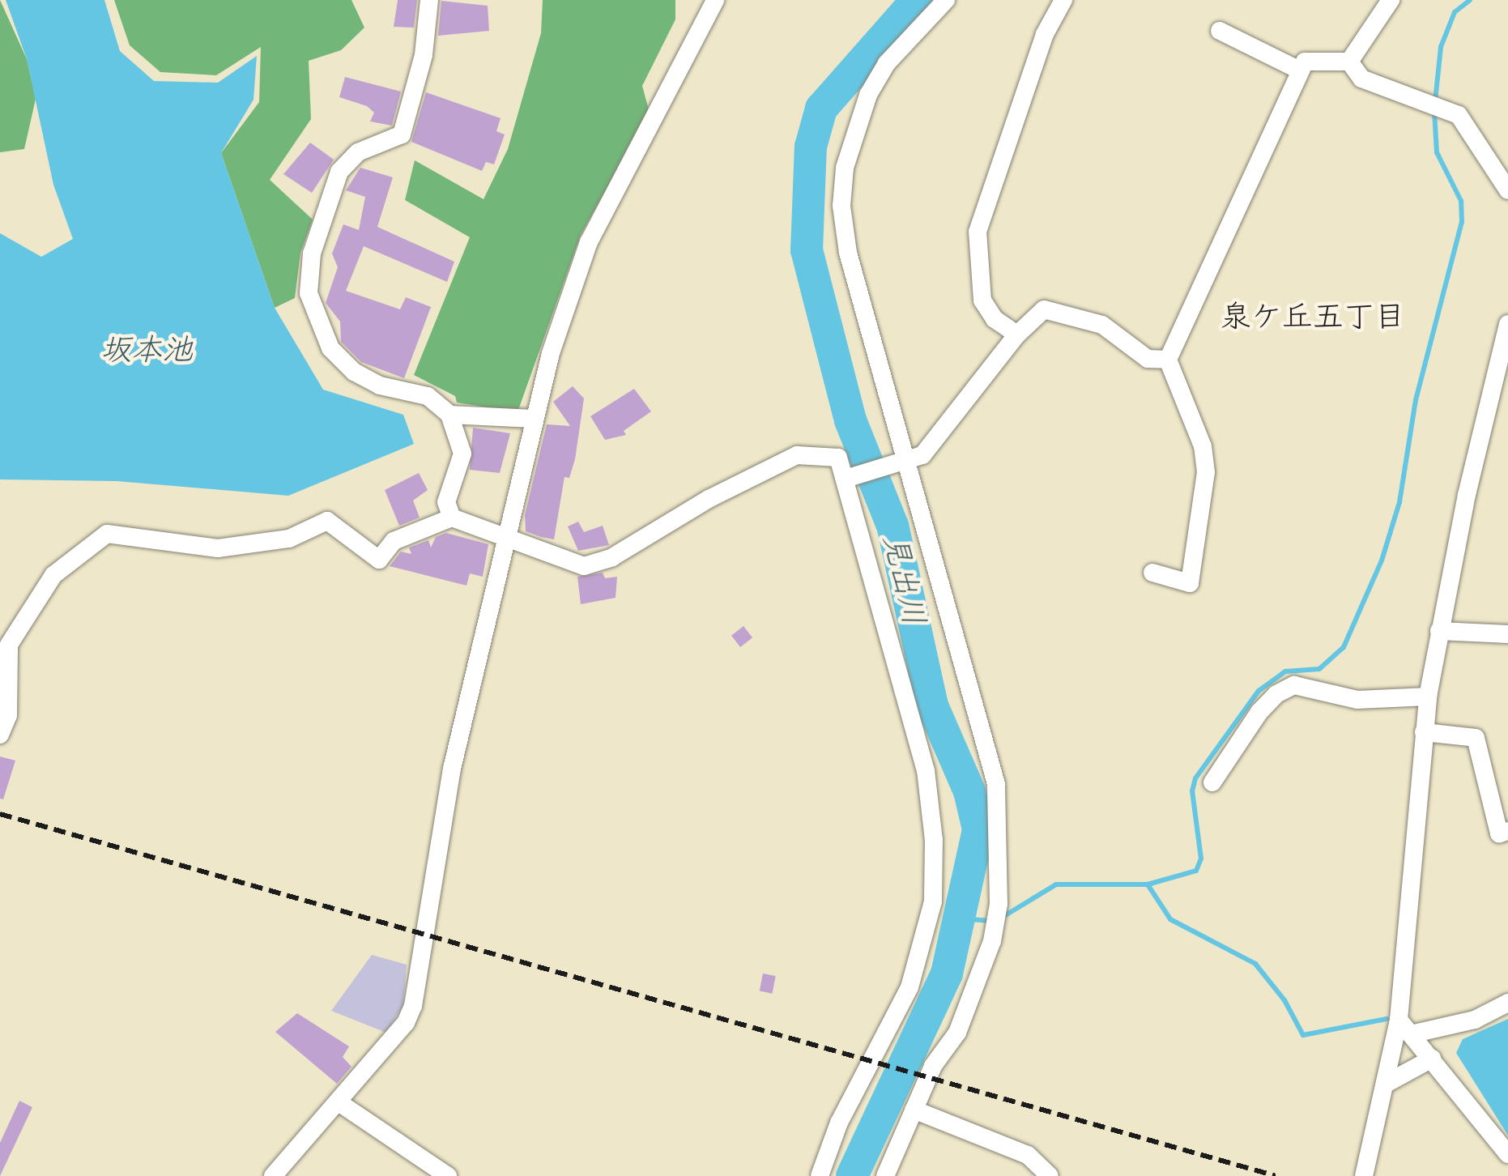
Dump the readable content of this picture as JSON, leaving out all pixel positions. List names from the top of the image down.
{
  "districts": ["泉ケ丘五丁目"],
  "water": ["坂本池", "見出川"]
}
